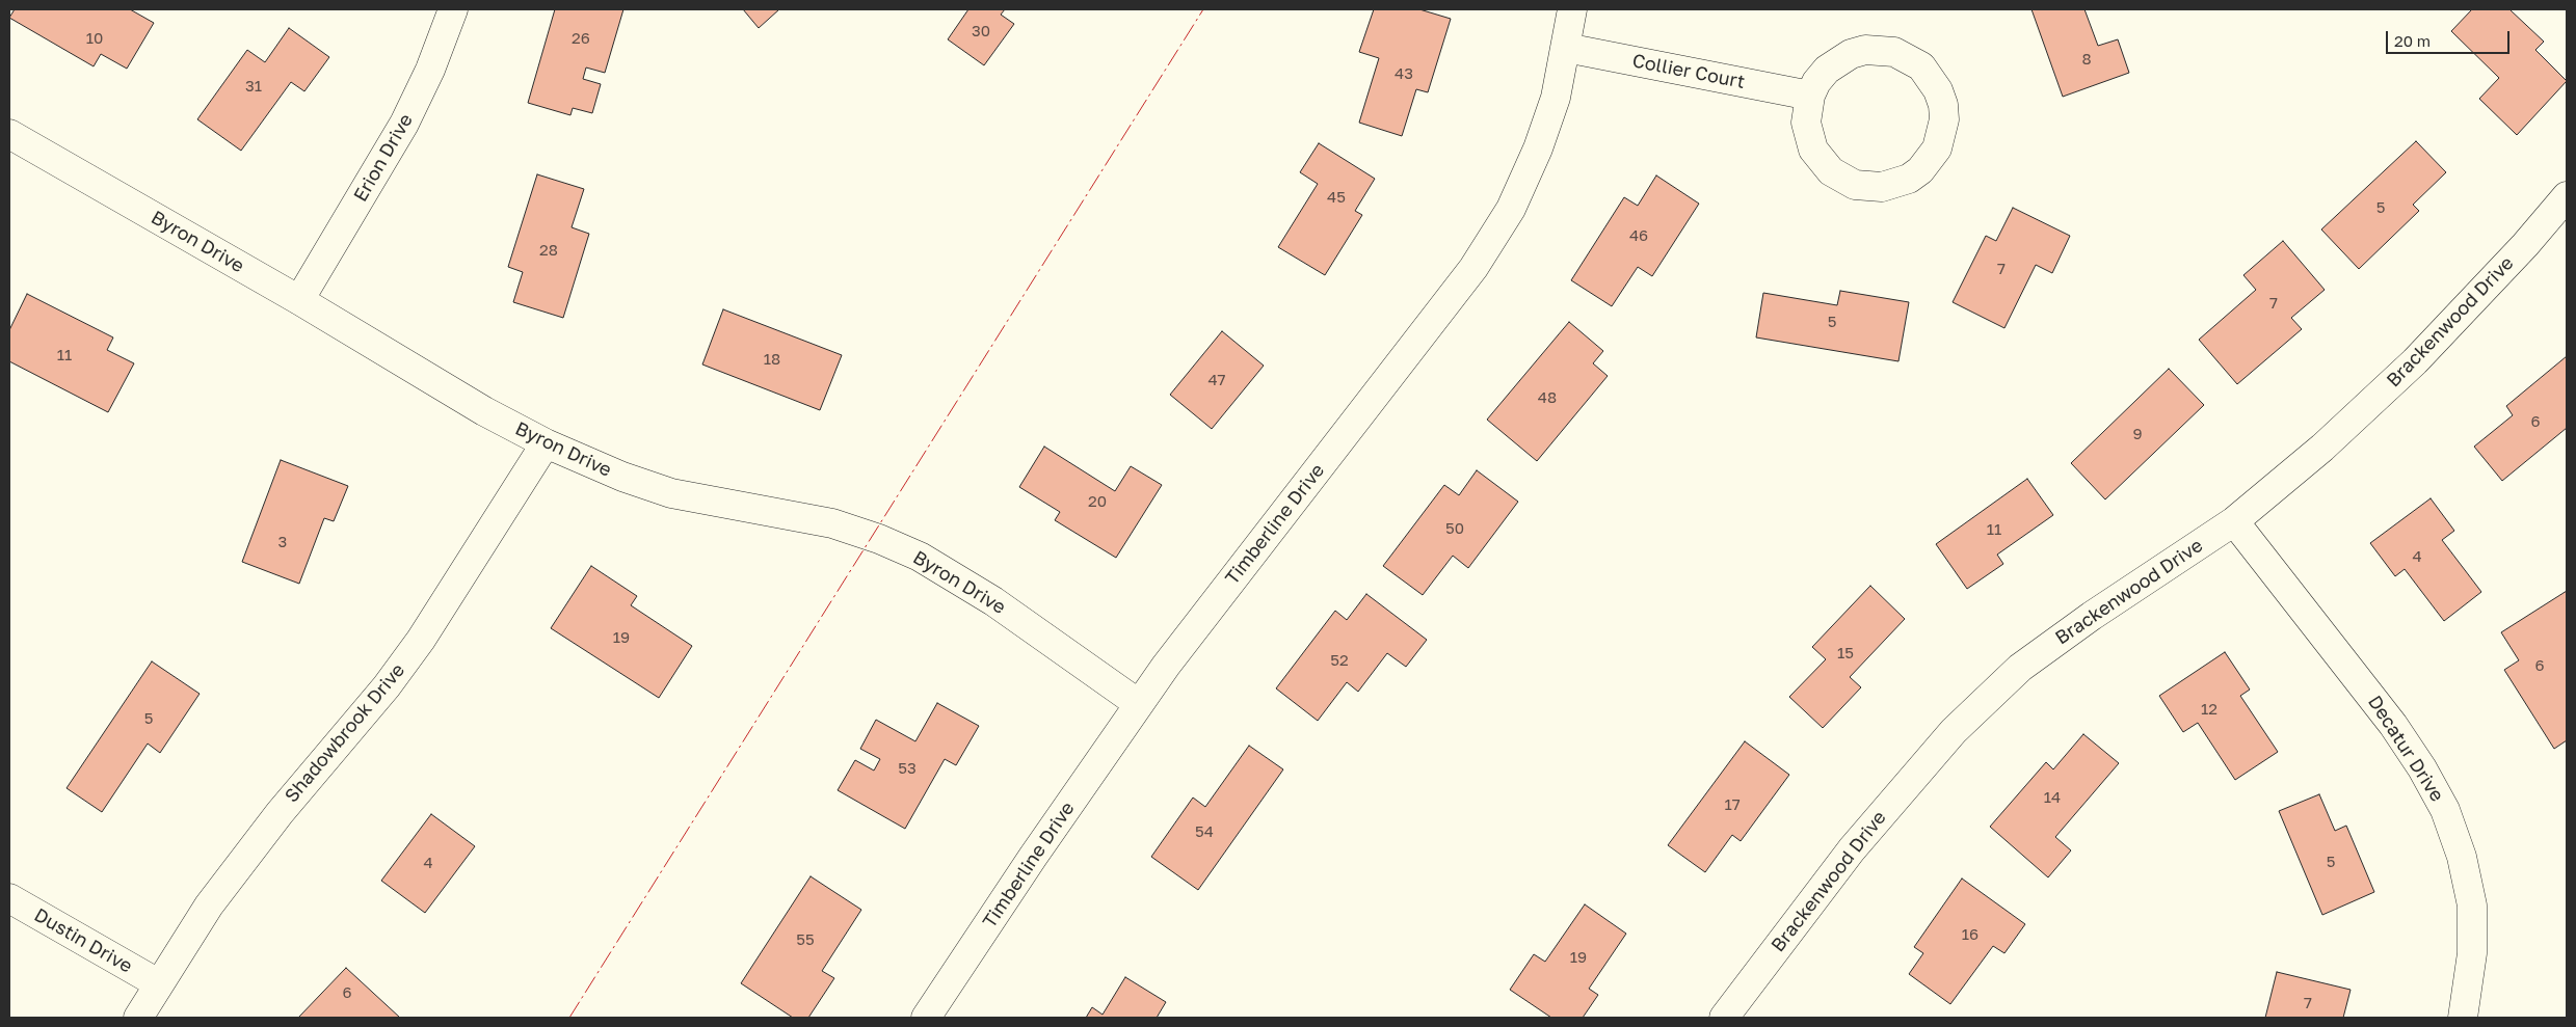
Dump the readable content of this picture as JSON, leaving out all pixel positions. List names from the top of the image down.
{
  "streets": {
    "street": [
      "Collier Court",
      "Erion Drive",
      "Byron Drive",
      "Brackenwood Drive",
      "Timberline Drive",
      "Shadowbrook Drive",
      "Decatur Drive",
      "Dustin Drive"
    ]
  },
  "crossings": [
    ["Collier Court", "Timberline Drive"],
    ["Erion Drive", "Byron Drive"],
    ["Byron Drive", "Timberline Drive"],
    ["Byron Drive", "Shadowbrook Drive"],
    ["Brackenwood Drive", "Decatur Drive"],
    ["Shadowbrook Drive", "Dustin Drive"]
  ],
  "house_numbers": [
    "30",
    "10",
    "26",
    "8",
    "43",
    "31",
    "45",
    "5",
    "46",
    "28",
    "7",
    "7",
    "5",
    "11",
    "18",
    "47",
    "48",
    "6",
    "9",
    "20",
    "50",
    "11",
    "3",
    "4",
    "19",
    "15",
    "52",
    "6",
    "12",
    "5",
    "53",
    "14",
    "17",
    "54",
    "5",
    "4",
    "16",
    "55",
    "19",
    "6",
    "7"
  ],
  "scale_bar": "20 m"
}
